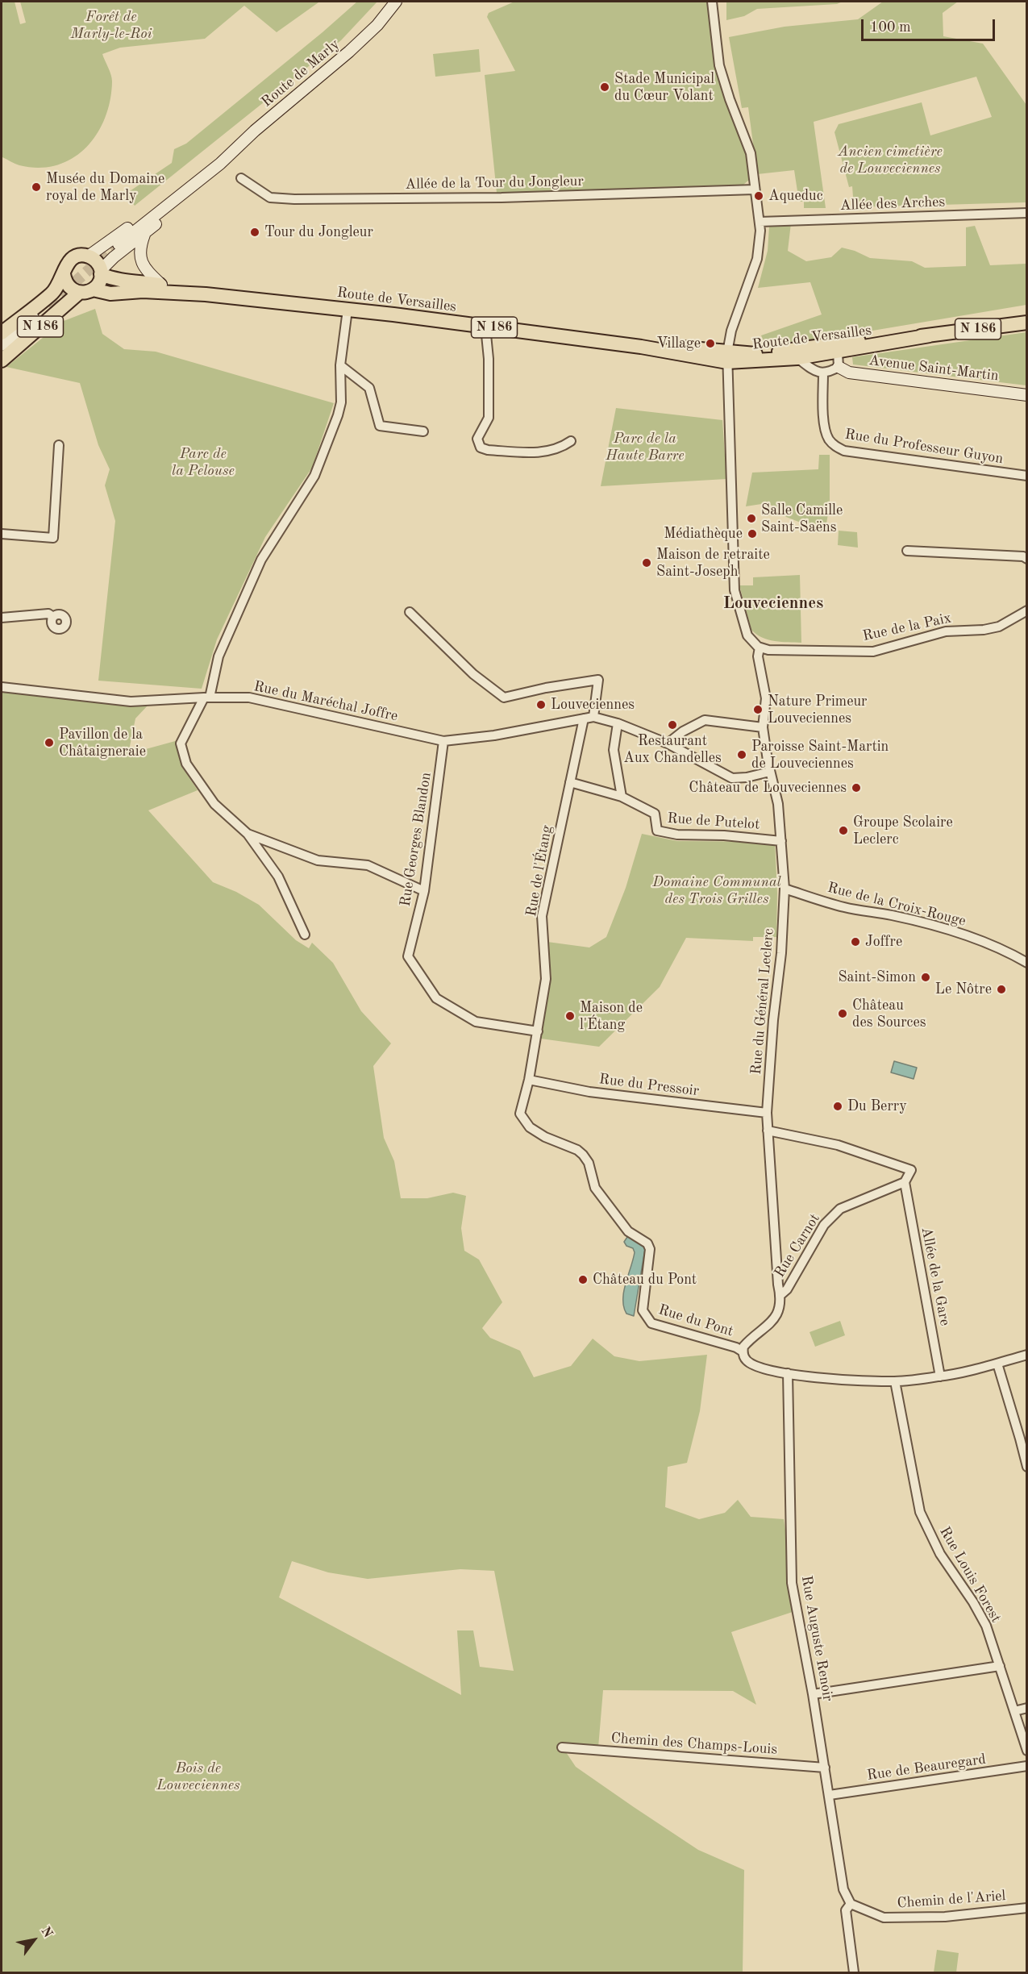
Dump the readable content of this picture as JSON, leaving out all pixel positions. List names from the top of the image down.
{
  "streets": {
    "main road": [
      "Route de Marly",
      "Route de Versailles",
      "N 186",
      "Avenue Saint-Martin"
    ],
    "street": [
      "Allée de la Tour du Jongleur",
      "Allée des Arches",
      "Rue du Professeur Guyon",
      "Rue de la Paix",
      "Rue du Maréchal Joffre",
      "Rue de Putelot",
      "Rue Georges Blandon",
      "Rue de l'Étang",
      "Rue de la Croix-Rouge",
      "Rue du Général Leclerc",
      "Rue du Pressoir",
      "Rue Carnot",
      "Allée de la Gare",
      "Rue du Pont",
      "Rue Louis Forest",
      "Rue Auguste Renoir",
      "Chemin des Champs-Louis",
      "Rue de Beauregard",
      "Chemin de l'Ariel"
    ]
  },
  "crossings": [
    ["Route de Marly", "Route de Versailles"],
    ["Route de Marly", "N 186"],
    ["Route de Versailles", "N 186"],
    ["Rue de la Paix", "Rue du Général Leclerc"],
    ["Rue du Maréchal Joffre", "Rue Georges Blandon"],
    ["Rue du Maréchal Joffre", "Rue de l'Étang"],
    ["Rue de Putelot", "Rue du Général Leclerc"],
    ["Rue Georges Blandon", "Rue de l'Étang"],
    ["Rue de l'Étang", "Rue du Pressoir"],
    ["Rue de l'Étang", "Rue du Pont"],
    ["Rue de la Croix-Rouge", "Rue du Général Leclerc"],
    ["Rue du Général Leclerc", "Rue du Pressoir"],
    ["Rue du Général Leclerc", "Rue Carnot"],
    ["Rue du Général Leclerc", "Rue du Pont"],
    ["Rue Carnot", "Allée de la Gare"],
    ["Rue Auguste Renoir", "Chemin des Champs-Louis"],
    ["Rue Auguste Renoir", "Rue de Beauregard"],
    ["Rue Auguste Renoir", "Chemin de l'Ariel"]
  ],
  "districts": ["Louveciennes"],
  "parks": [
    "Forêt de Marly-le-Roi",
    "Ancien cimetière de Louveciennes",
    "Parc de la Haute Barre",
    "Parc de la Pelouse",
    "Domaine Communal des Trois Grilles",
    "Bois de Louveciennes"
  ],
  "places": [
    "Stade Municipal du Cœur Volant",
    "Musée du Domaine royal de Marly",
    "Aqueduc",
    "Tour du Jongleur",
    "Village",
    "Salle Camille Saint-Saëns",
    "Médiathèque",
    "Maison de retraite Saint-Joseph",
    "Louveciennes",
    "Nature Primeur Louveciennes",
    "Restaurant Aux Chandelles",
    "Pavillon de la Châtaigneraie",
    "Paroisse Saint-Martin de Louveciennes",
    "Château de Louveciennes",
    "Groupe Scolaire Leclerc",
    "Joffre",
    "Saint-Simon",
    "Le Nôtre",
    "Château des Sources",
    "Maison de l'Étang",
    "Du Berry",
    "Château du Pont"
  ],
  "scale_bar": "100 m",
  "north": "top right"
}
